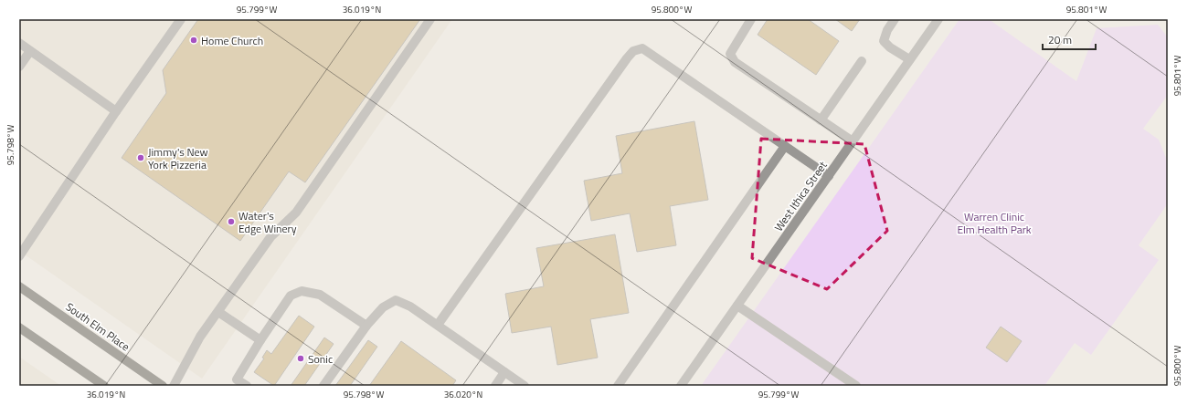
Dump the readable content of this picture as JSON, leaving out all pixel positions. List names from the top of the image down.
{
  "streets": {
    "main road": ["South Elm Place"],
    "street": ["West Ithica Street"]
  },
  "parks": ["Warren Clinic Elm Health Park"],
  "places": [
    "Home Church",
    "Jimmy's New York Pizzeria",
    "Water's Edge Winery",
    "Sonic"
  ],
  "scale_bar": "20 m",
  "coordinates": [
    "95.799°W",
    "36.019°N",
    "95.800°W",
    "95.801°W",
    "95.798°W",
    "36.020°N"
  ]
}
